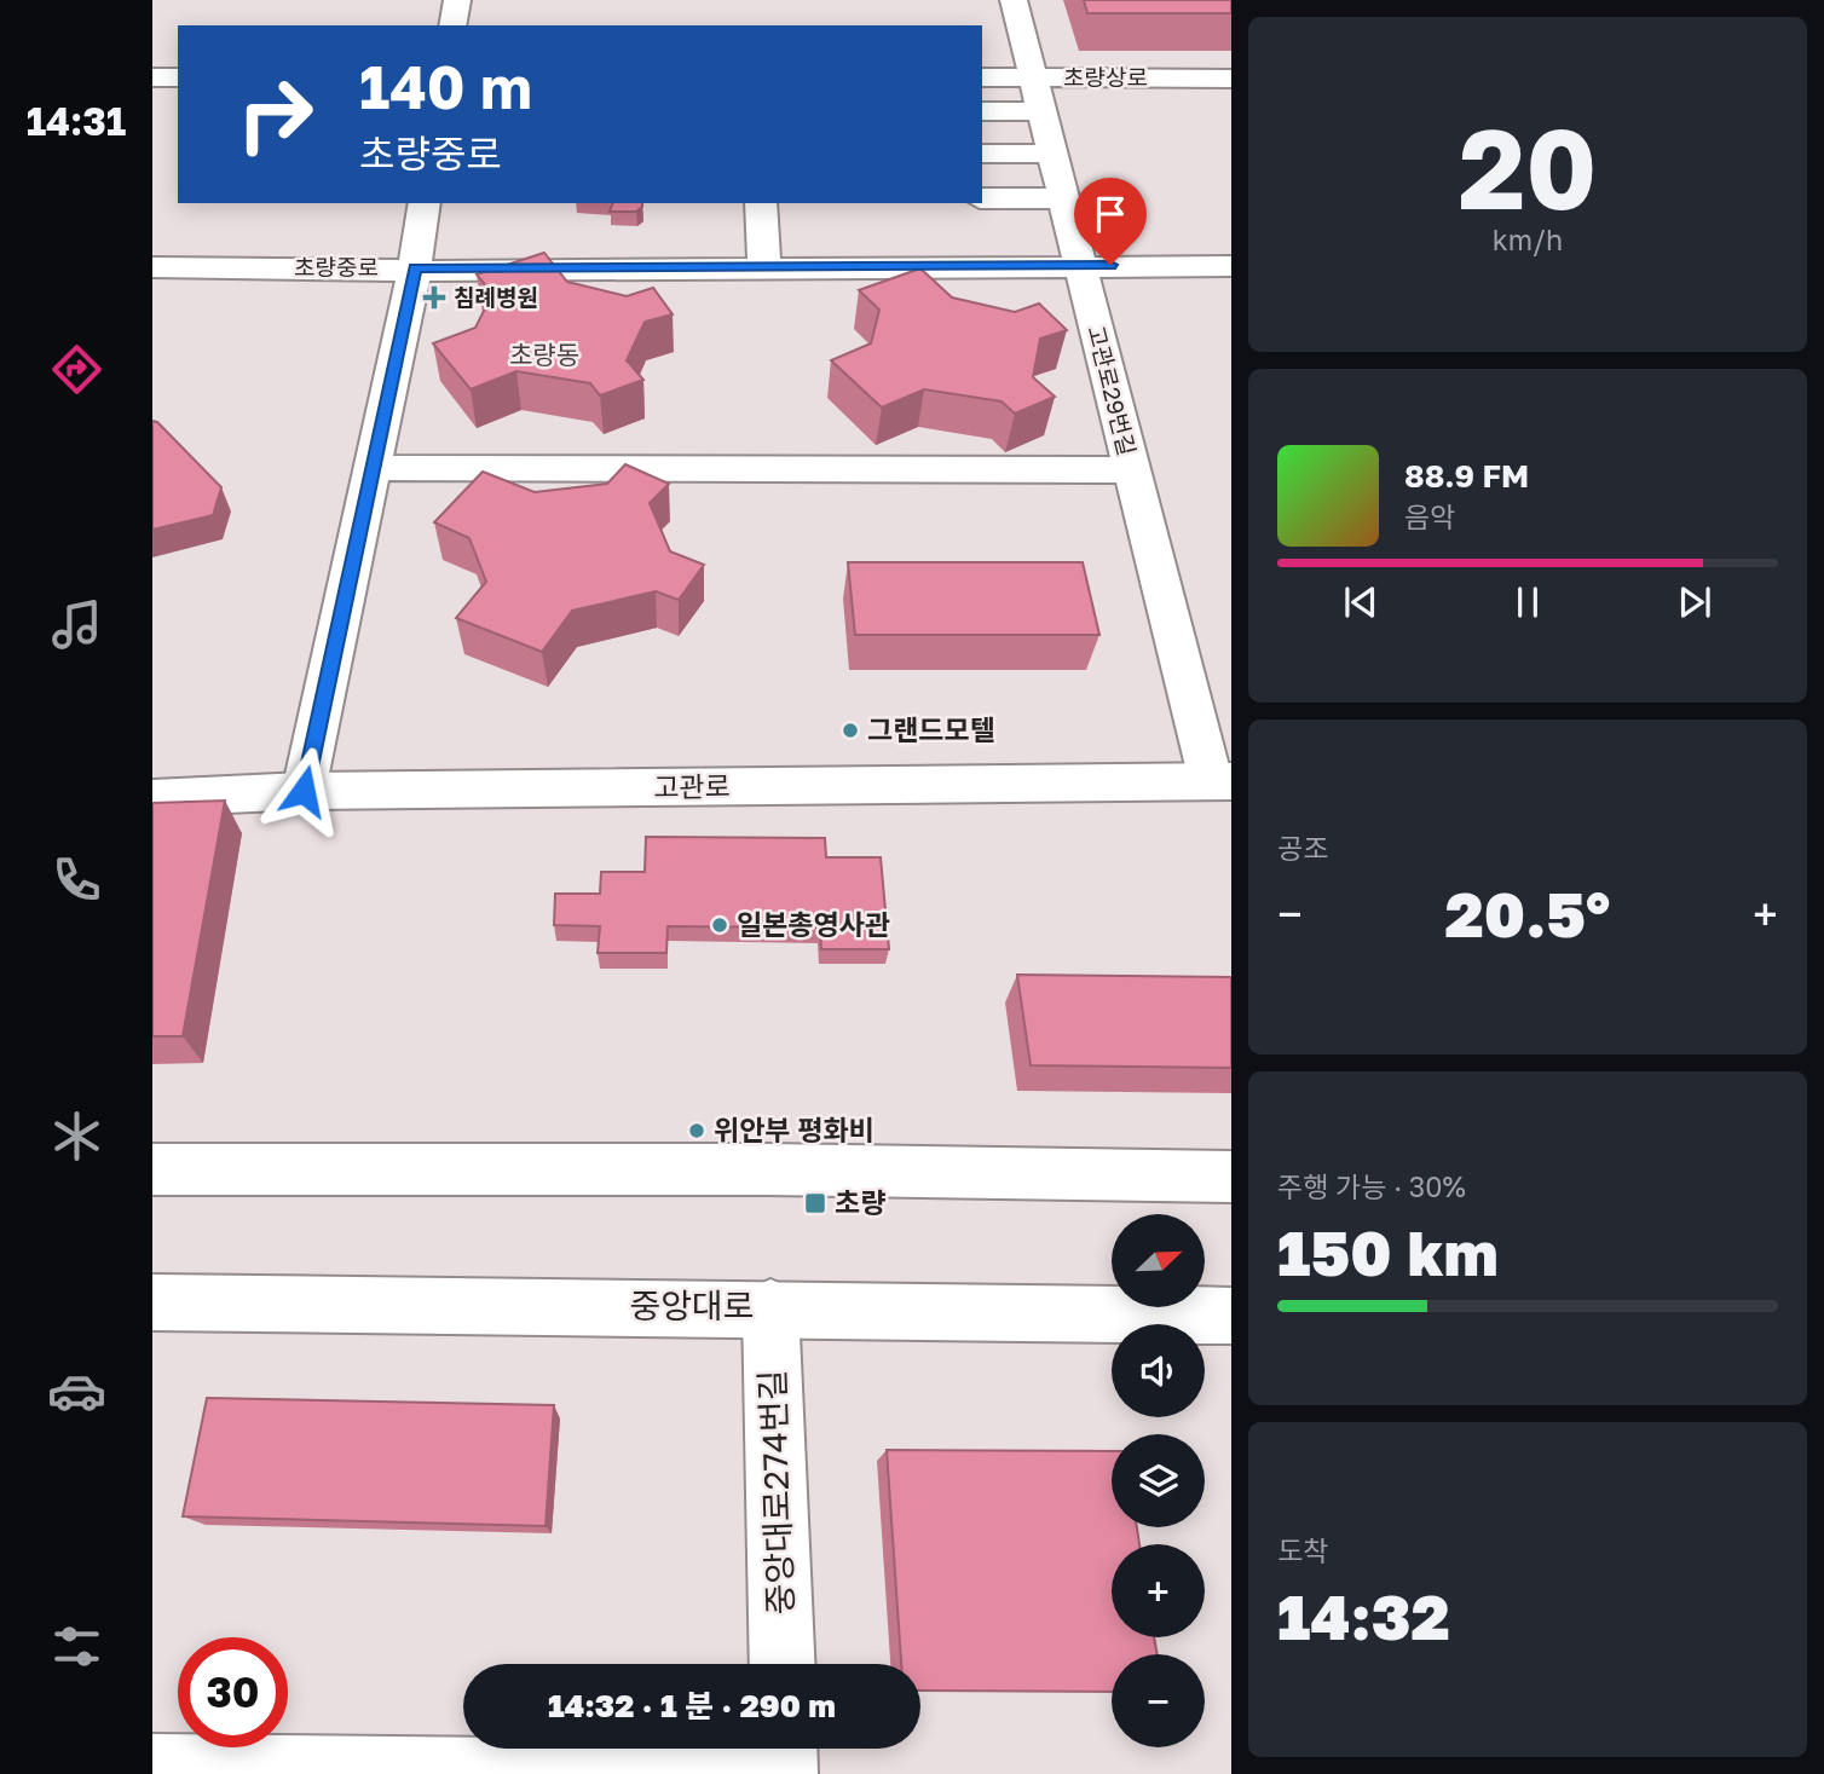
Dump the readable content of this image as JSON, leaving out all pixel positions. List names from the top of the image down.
{
  "streets": {
    "street": [
      "초량상로",
      "초량중로",
      "고관로29번길",
      "고관로",
      "중앙대로",
      "중앙대로274번길"
    ]
  },
  "crossings": [
    ["초량상로", "고관로29번길"],
    ["초량중로", "고관로29번길"],
    ["고관로29번길", "고관로"],
    ["중앙대로", "중앙대로274번길"]
  ],
  "districts": ["초량동"],
  "places": {
    "health": ["침례병원"],
    "other": ["그랜드모텔", "일본총영사관", "위안부 평화비"],
    "transit": ["초량"]
  },
  "north": "top right",
  "page": {
    "tabs": "14:31",
    "tile": [
      ["20", "km/h"],
      "공조",
      ["주행 가능 · 30%", "150 km"],
      ["도착", "14:32"]
    ],
    "turn": ["140 m", "초량중로"],
    "song": ["88.9 FM", "음악"],
    "heat": ["−", "20.5°", "+"],
    "map_buttons": ["+", "−"],
    "limit": "30",
    "trip": "14:32 · 1 분 · 290 m"
  }
}
